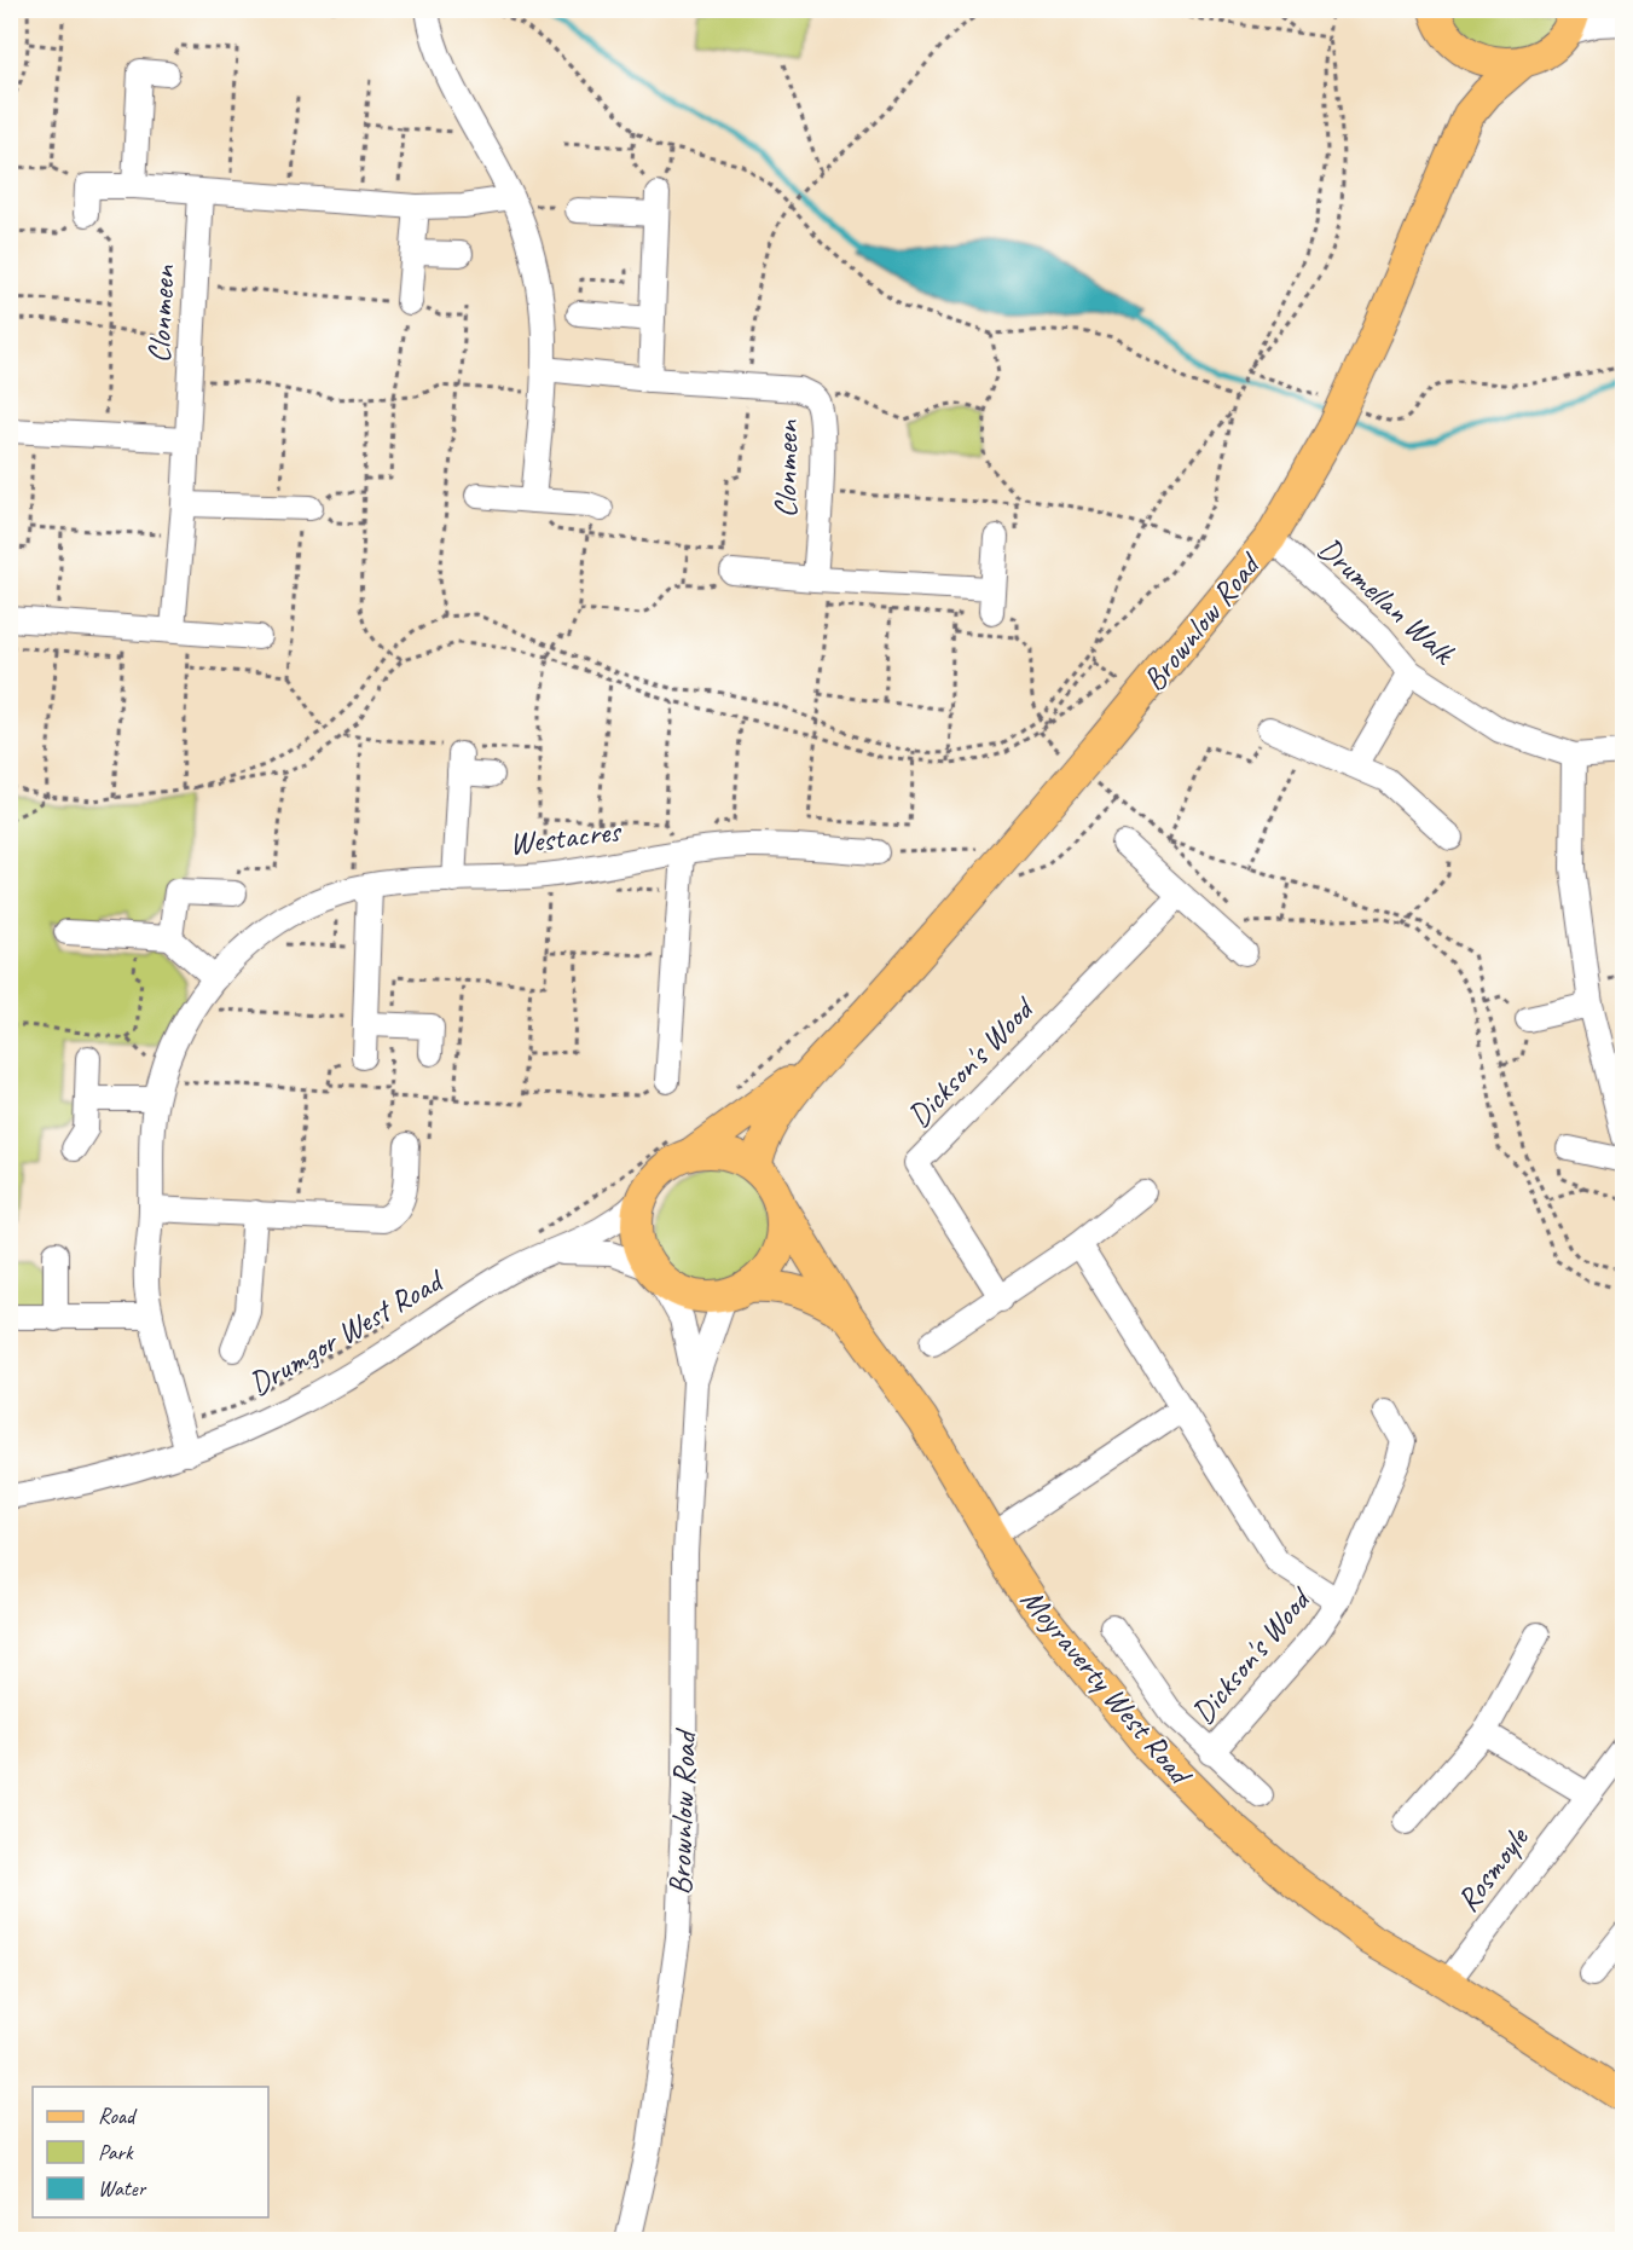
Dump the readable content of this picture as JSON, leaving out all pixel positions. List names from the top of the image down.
{
  "streets": {
    "main road": ["Brownlow Road", "Moyraverty West Road"],
    "street": [
      "Clonmeen",
      "Drumellan Walk",
      "Westacres",
      "Dickson's Wood",
      "Drumgor West Road",
      "Rosmoyle"
    ]
  },
  "crossings": [
    ["Drumellan Walk", "Brownlow Road"],
    ["Brownlow Road", "Drumgor West Road"],
    ["Brownlow Road", "Moyraverty West Road"],
    ["Westacres", "Drumgor West Road"],
    ["Drumgor West Road", "Moyraverty West Road"],
    ["Moyraverty West Road", "Rosmoyle"]
  ],
  "legend": ["Road", "Park", "Water"]
}
